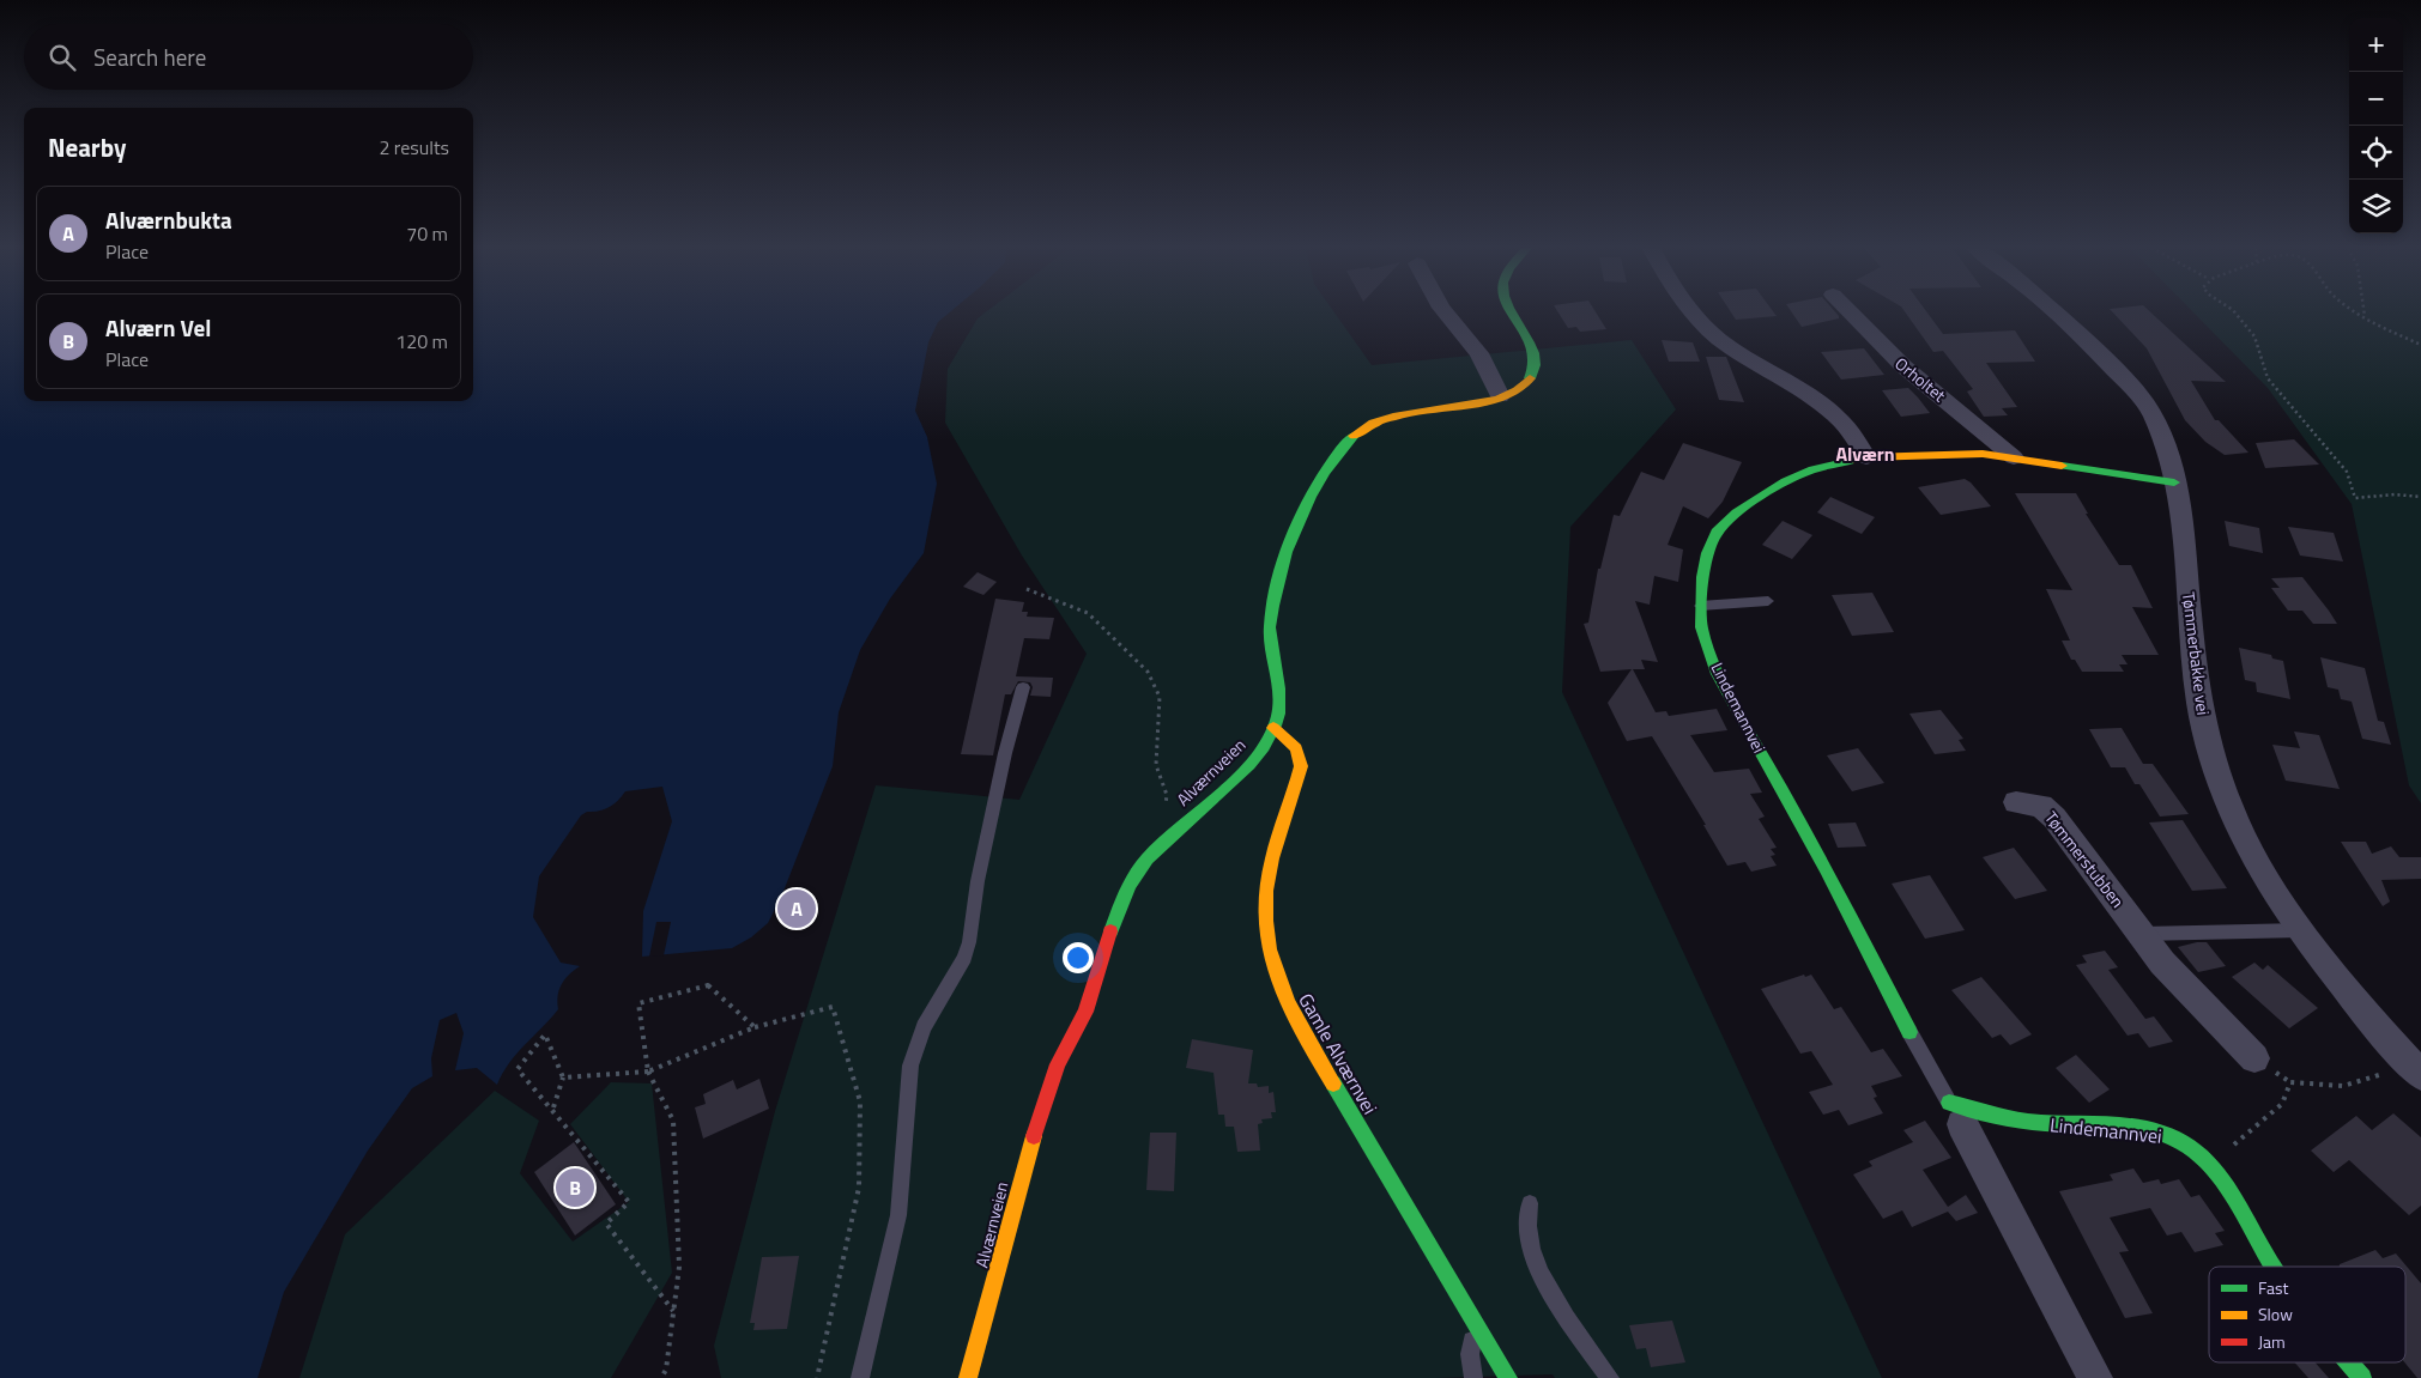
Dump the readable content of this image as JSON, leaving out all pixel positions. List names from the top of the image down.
{
  "streets": {
    "street": [
      "Orholtet",
      "Tømmerbakke vei",
      "Lindemannvei",
      "Alværnveien",
      "Tømmerstubben",
      "Gamle Alværnvei"
    ]
  },
  "crossings": [
    ["Alværnveien", "Gamle Alværnvei"]
  ],
  "districts": ["Alværn"],
  "legend": ["Fast", "Slow", "Jam"],
  "page": {
    "map_buttons": ["+", "−"],
    "search": "Search here",
    "heading": ["Nearby", "2 results"],
    "list": [
      {
        "mark": "A",
        "name": "Alværnbukta",
        "note": "Place",
        "value": "70 m"
      },
      {
        "mark": "B",
        "name": "Alværn Vel",
        "note": "Place",
        "value": "120 m"
      }
    ],
    "pins": ["A", "B"]
  }
}
